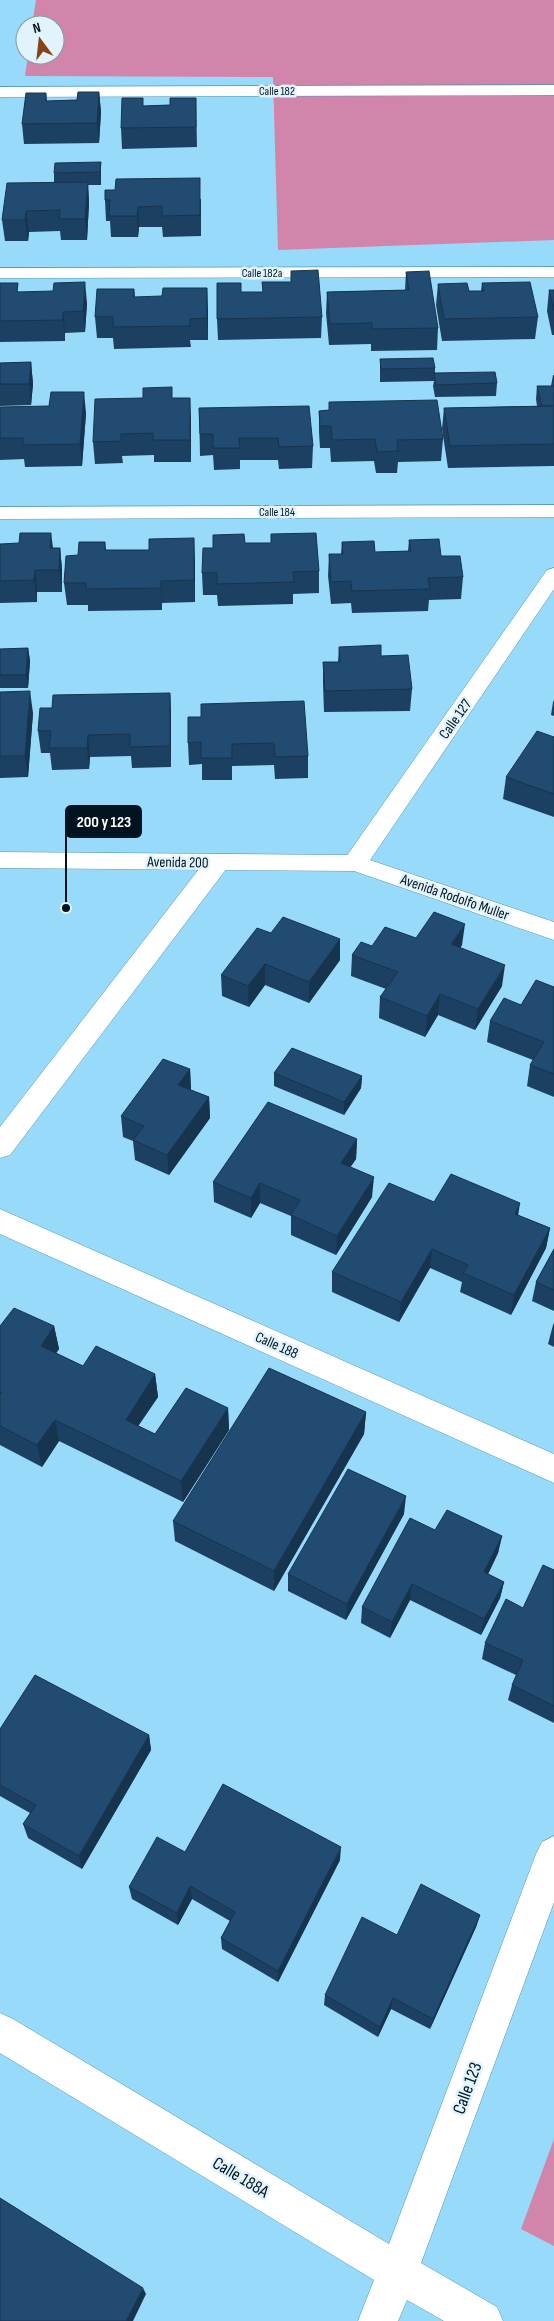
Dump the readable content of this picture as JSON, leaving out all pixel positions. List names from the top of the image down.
{
  "streets": {
    "street": [
      "Calle 182",
      "Calle 182a",
      "Calle 184",
      "Calle 127",
      "Avenida 200",
      "Avenida Rodolfo Muller",
      "Calle 188",
      "Calle 123",
      "Calle 188A"
    ]
  },
  "crossings": [
    ["Calle 127", "Avenida 200"],
    ["Calle 127", "Avenida Rodolfo Muller"],
    ["Avenida 200", "Avenida Rodolfo Muller"],
    ["Calle 123", "Calle 188A"]
  ],
  "places": ["200 y 123"],
  "north": "top"
}
